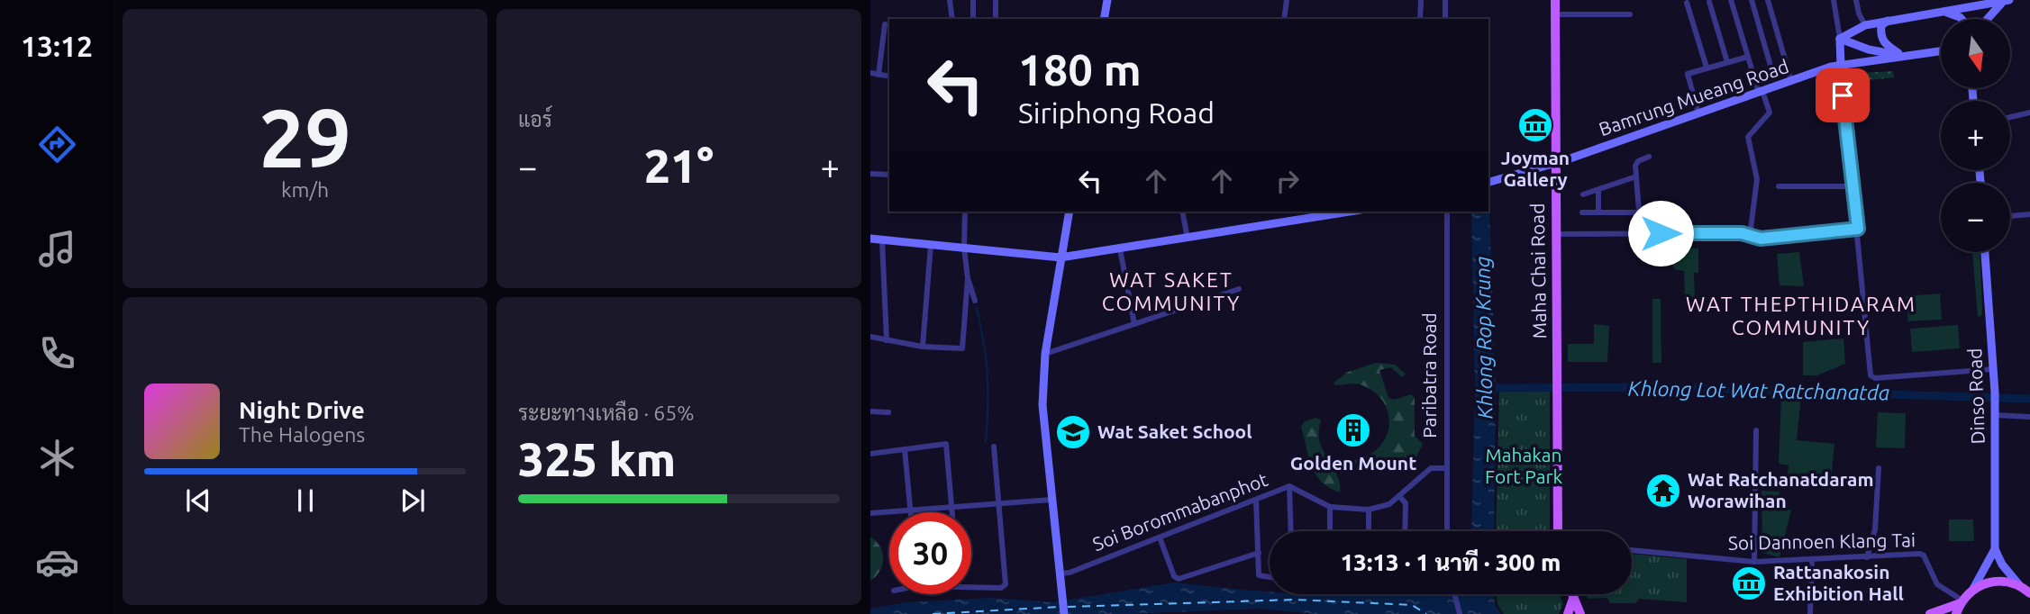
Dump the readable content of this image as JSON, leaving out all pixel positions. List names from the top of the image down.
{
  "streets": {
    "main road": ["Bamrung Mueang Road", "Maha Chai Road", "Dinso Road"],
    "street": ["Paribatra Road", "Soi Borommabanphot", "Soi Dannoen Klang Tai"]
  },
  "crossings": [
    ["Bamrung Mueang Road", "Maha Chai Road"],
    ["Paribatra Road", "Soi Borommabanphot"]
  ],
  "districts": ["WAT SAKET COMMUNITY", "WAT THEPTHIDARAM COMMUNITY"],
  "water": ["Khlong Rop Krung", "Khlong Lot Wat Ratchanatda"],
  "parks": ["Mahakan Fort Park"],
  "places": {
    "museum": ["Joyman Gallery", "Rattanakosin Exhibition Hall"],
    "building": ["Golden Mount"],
    "school or university": ["Wat Saket School"],
    "temple": ["Wat Ratchanatdaram Worawihan"]
  },
  "north": "bottom",
  "page": {
    "tabs": "13:12",
    "tile": [
      ["29", "km/h"],
      "แอร์",
      ["ระยะทางเหลือ · 65%", "325 km"]
    ],
    "map_buttons": ["+", "−"],
    "turn": ["180 m", "Siriphong Road"],
    "heat": ["−", "21°", "+"],
    "song": ["Night Drive", "The Halogens"],
    "limit": "30",
    "trip": "13:13 · 1 นาที · 300 m"
  }
}
